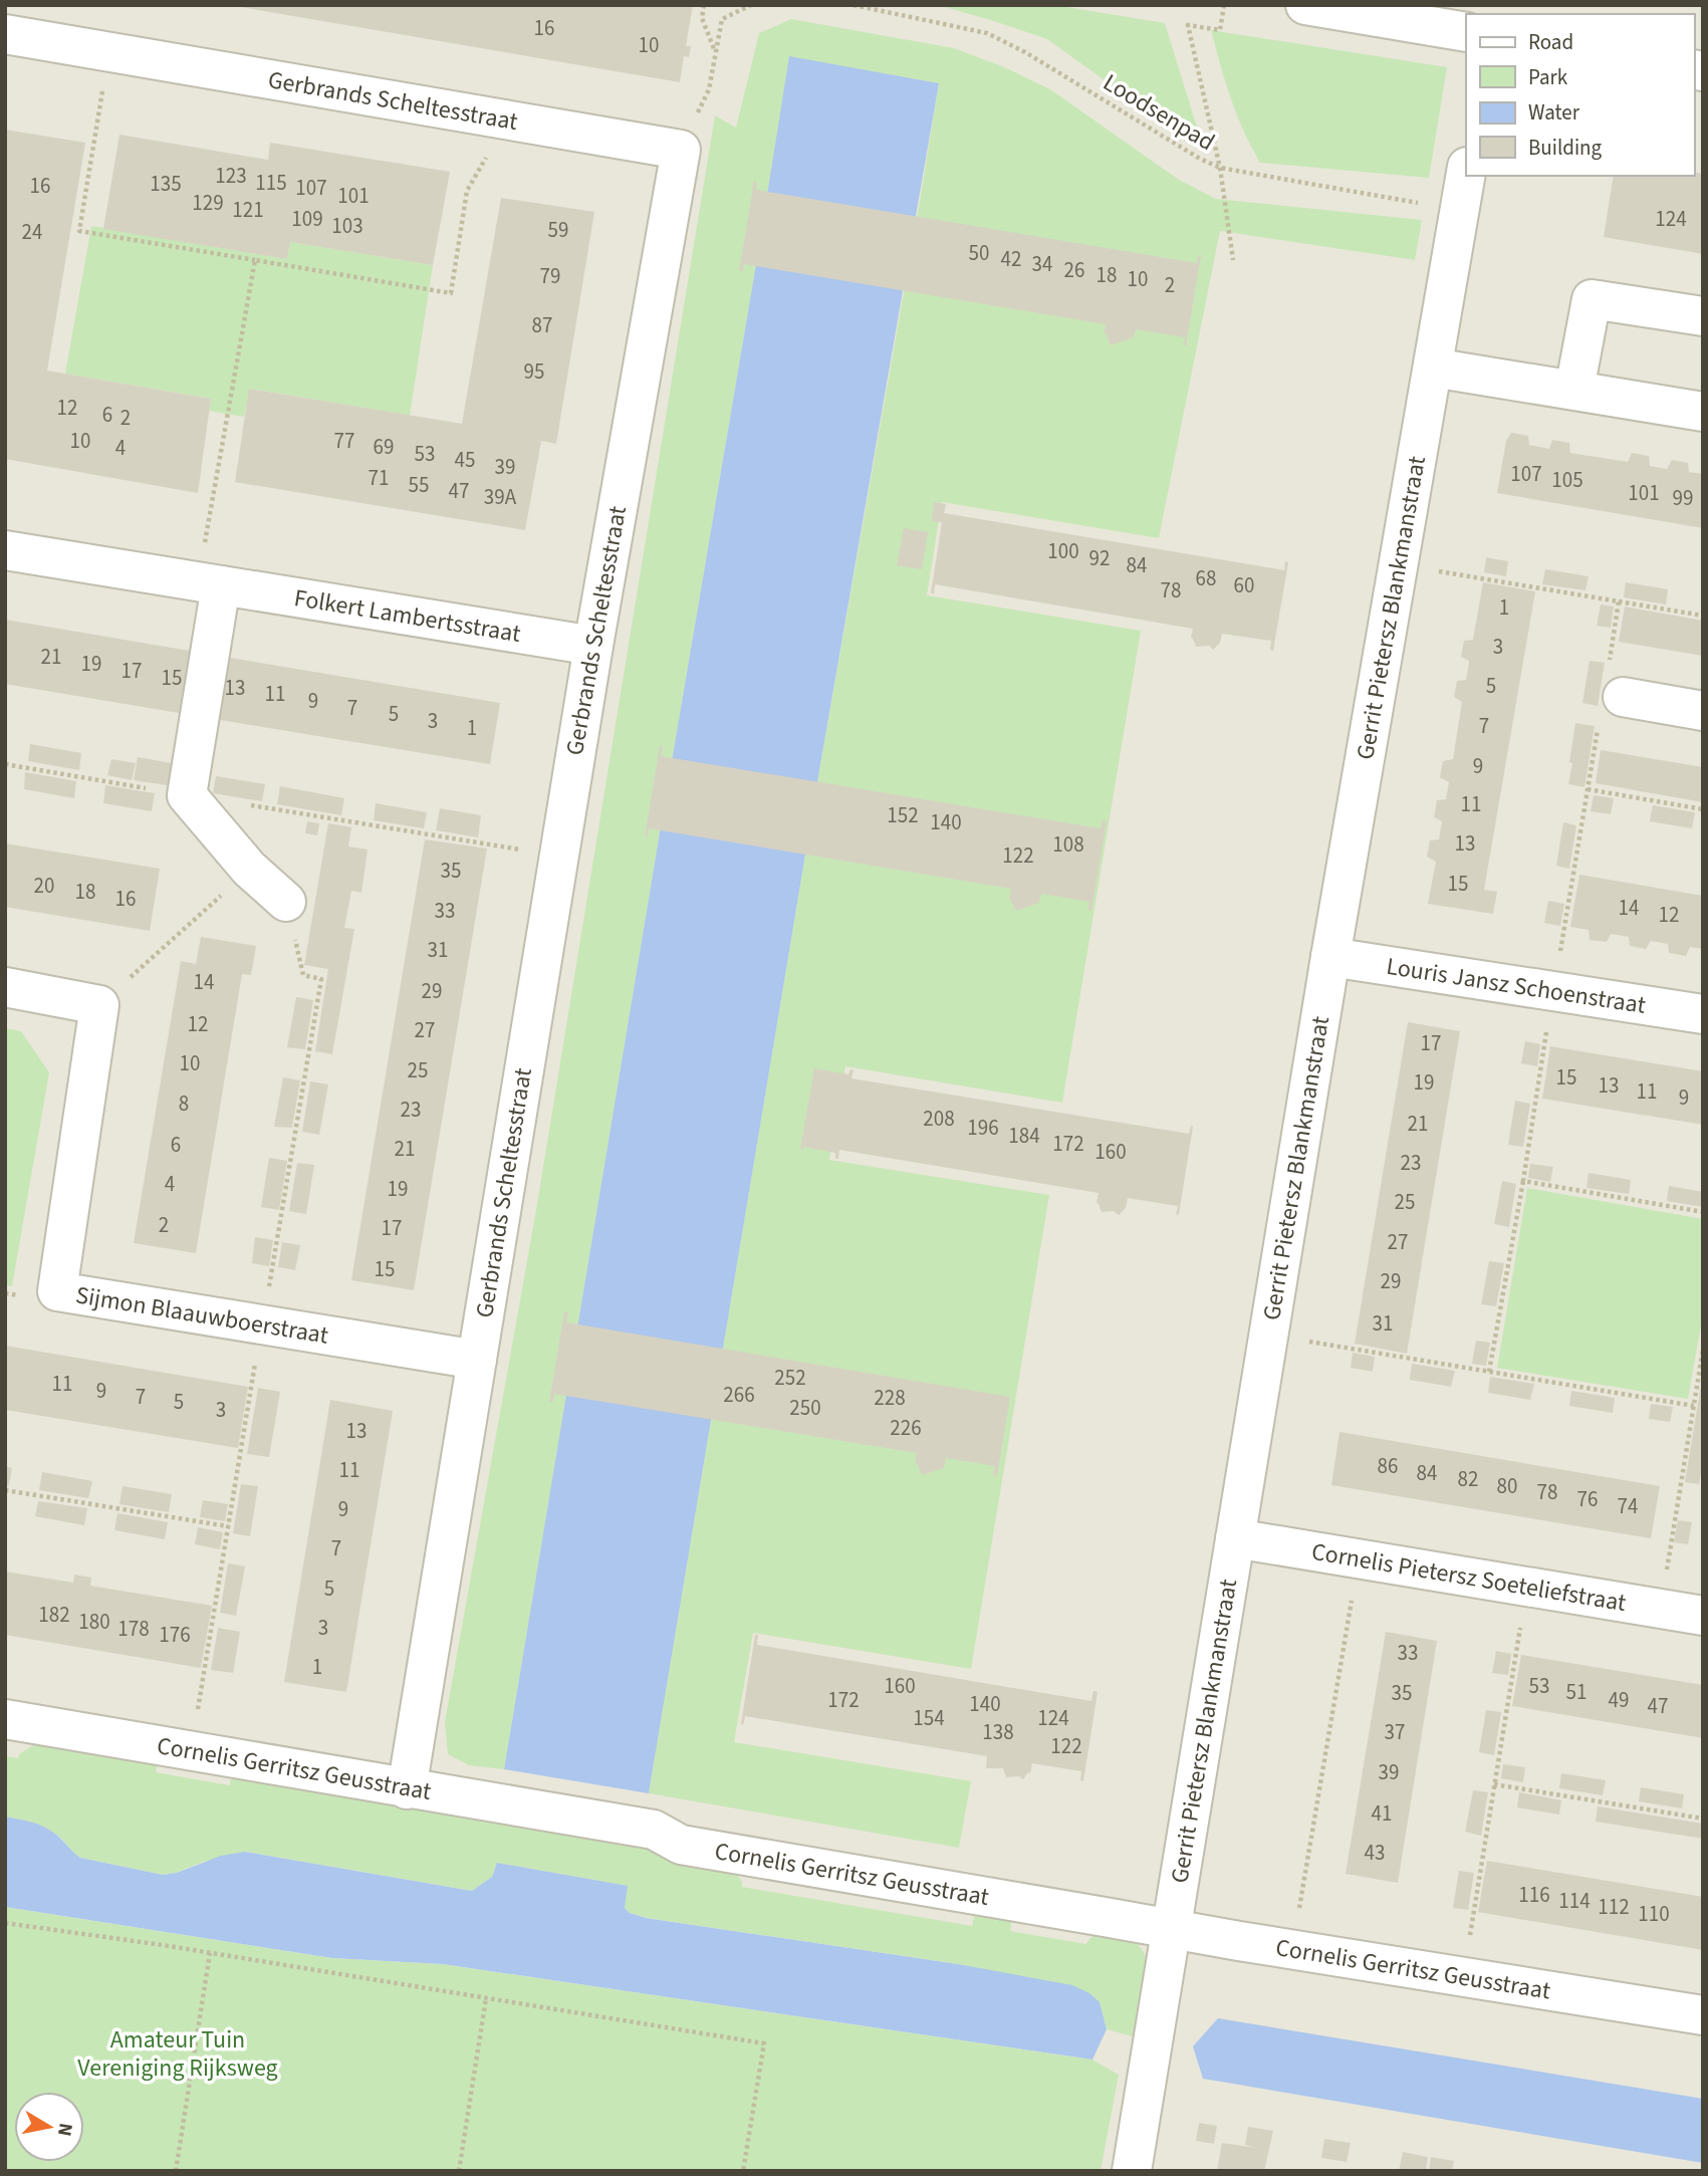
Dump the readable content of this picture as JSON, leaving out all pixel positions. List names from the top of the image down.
{
  "streets": {
    "street": [
      "Gerbrands Scheltesstraat",
      "Gerrit Pietersz Blankmanstraat",
      "Folkert Lambertsstraat",
      "Louris Jansz Schoenstraat",
      "Sijmon Blaauwboerstraat",
      "Cornelis Pietersz Soeteliefstraat",
      "Cornelis Gerritsz Geusstraat"
    ],
    "path": ["Loodsenpad"]
  },
  "crossings": [
    ["Gerbrands Scheltesstraat", "Folkert Lambertsstraat"],
    ["Gerbrands Scheltesstraat", "Sijmon Blaauwboerstraat"],
    ["Gerbrands Scheltesstraat", "Cornelis Gerritsz Geusstraat"],
    ["Loodsenpad", "Gerrit Pietersz Blankmanstraat"],
    ["Gerrit Pietersz Blankmanstraat", "Louris Jansz Schoenstraat"],
    ["Gerrit Pietersz Blankmanstraat", "Cornelis Pietersz Soeteliefstraat"],
    ["Gerrit Pietersz Blankmanstraat", "Cornelis Gerritsz Geusstraat"]
  ],
  "parks": ["Amateur Tuin Vereniging Rijksweg"],
  "house_numbers": [
    "16",
    "10",
    "123",
    "115",
    "135",
    "16",
    "107",
    "101",
    "129",
    "121",
    "109",
    "124",
    "103",
    "59",
    "24",
    "50",
    "42",
    "34",
    "26",
    "18",
    "79",
    "10",
    "2",
    "87",
    "95",
    "12",
    "6",
    "2",
    "10",
    "77",
    "69",
    "4",
    "53",
    "45",
    "39",
    "107",
    "71",
    "105",
    "55",
    "47",
    "101",
    "39A",
    "99",
    "100",
    "92",
    "84",
    "68",
    "60",
    "78",
    "1",
    "3",
    "21",
    "19",
    "17",
    "15",
    "5",
    "13",
    "11",
    "9",
    "7",
    "5",
    "3",
    "7",
    "1",
    "9",
    "11",
    "152",
    "140",
    "13",
    "108",
    "122",
    "35",
    "15",
    "20",
    "18",
    "16",
    "14",
    "33",
    "12",
    "31",
    "14",
    "29",
    "12",
    "27",
    "17",
    "10",
    "25",
    "15",
    "19",
    "13",
    "11",
    "9",
    "8",
    "23",
    "208",
    "21",
    "196",
    "184",
    "172",
    "6",
    "21",
    "160",
    "23",
    "4",
    "19",
    "25",
    "2",
    "17",
    "27",
    "15",
    "29",
    "31",
    "252",
    "11",
    "9",
    "266",
    "7",
    "228",
    "5",
    "250",
    "3",
    "226",
    "13",
    "86",
    "11",
    "84",
    "82",
    "80",
    "78",
    "76",
    "74",
    "9",
    "7",
    "5",
    "182",
    "180",
    "3",
    "178",
    "176",
    "33",
    "1",
    "160",
    "53",
    "51",
    "35",
    "172",
    "49",
    "140",
    "47",
    "154",
    "124",
    "138",
    "37",
    "122",
    "39",
    "41",
    "43",
    "116",
    "114",
    "112",
    "110"
  ],
  "legend": [
    "Road",
    "Park",
    "Water",
    "Building"
  ],
  "north": "right"
}
